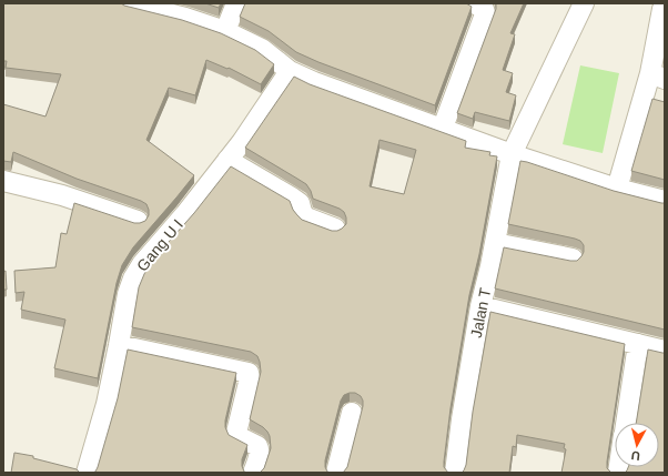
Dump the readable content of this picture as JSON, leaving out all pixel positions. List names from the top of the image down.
{
  "streets": {
    "street": ["Gang U I", "Jalan T"]
  },
  "north": "bottom"
}
